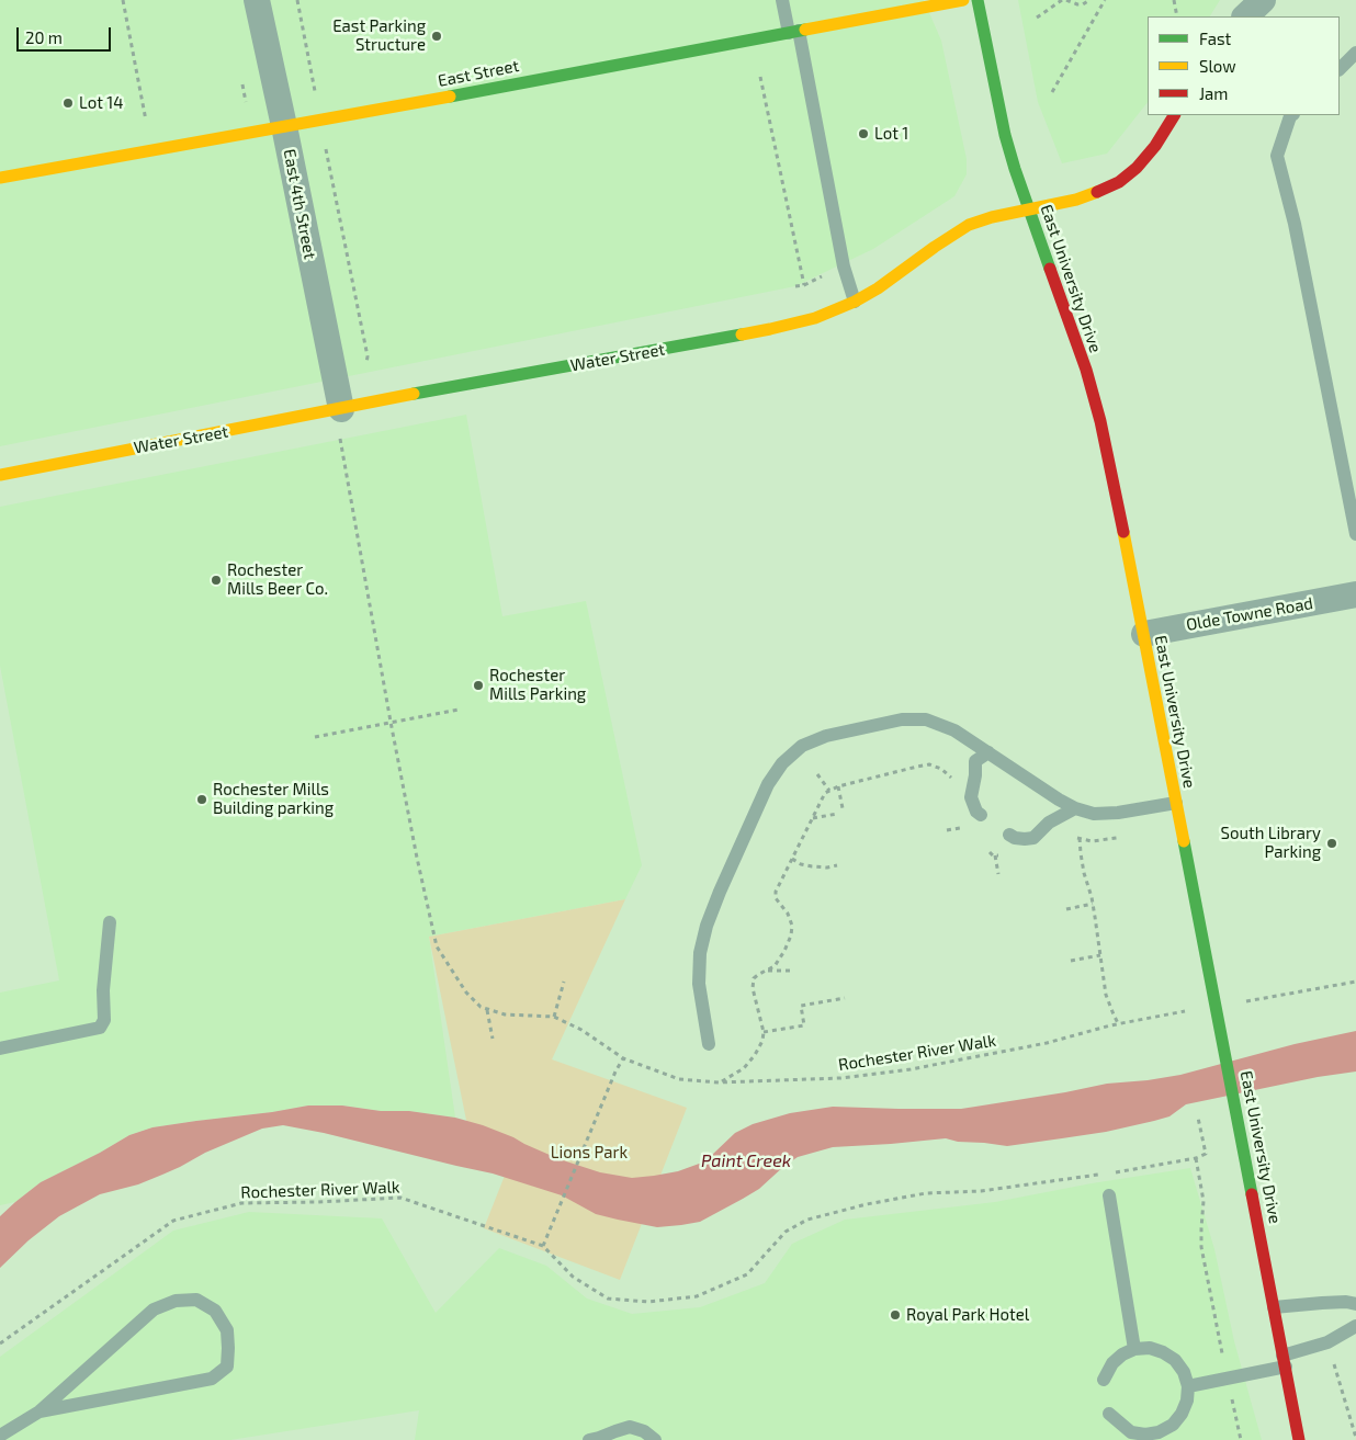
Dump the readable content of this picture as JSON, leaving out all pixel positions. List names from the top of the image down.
{
  "streets": {
    "street": [
      "East Street",
      "East 4th Street",
      "East University Drive",
      "Water Street",
      "Olde Towne Road"
    ],
    "path": ["Rochester River Walk"]
  },
  "crossings": [
    ["East Street", "East 4th Street"],
    ["East 4th Street", "Water Street"],
    ["East University Drive", "Water Street"],
    ["East University Drive", "Olde Towne Road"]
  ],
  "water": ["Paint Creek"],
  "parks": ["Lions Park"],
  "places": [
    "East Parking Structure",
    "Lot 14",
    "Lot 1",
    "Rochester Mills Beer Co.",
    "Rochester Mills Parking",
    "Rochester Mills Building parking",
    "South Library Parking",
    "Royal Park Hotel"
  ],
  "legend": ["Fast", "Slow", "Jam"],
  "scale_bar": "20 m"
}
